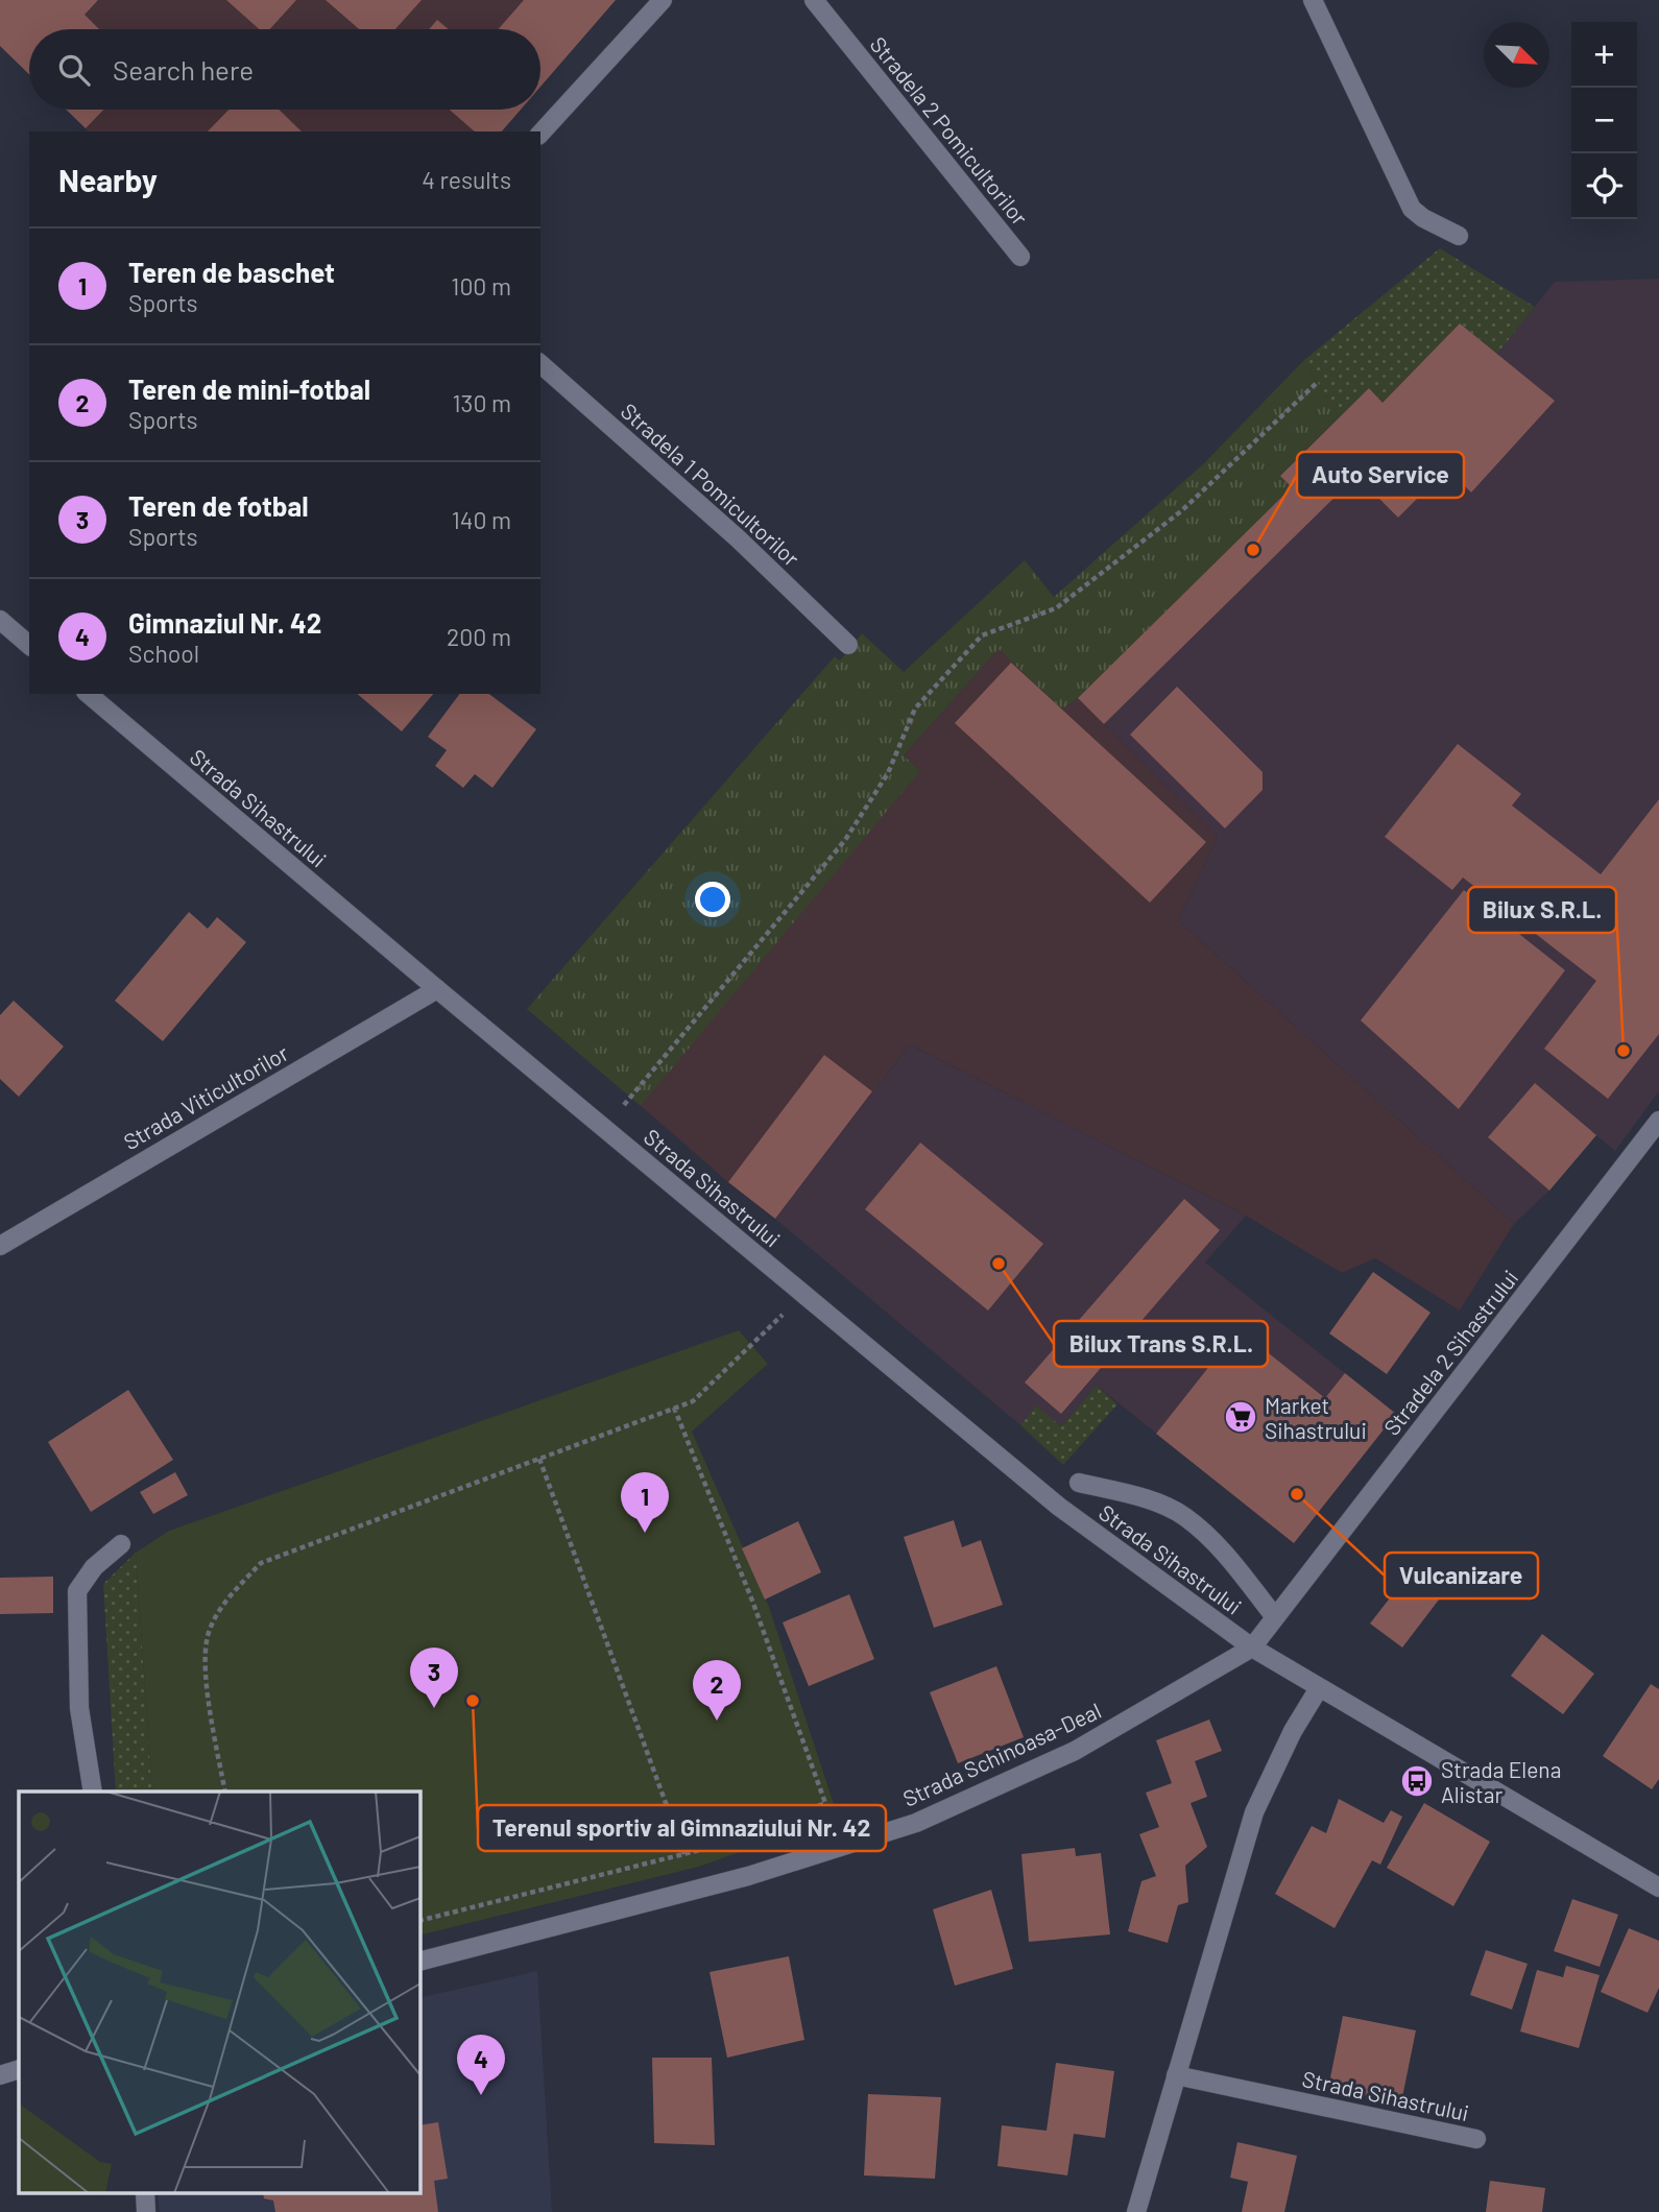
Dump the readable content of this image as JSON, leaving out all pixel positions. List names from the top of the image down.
{
  "streets": {
    "street": [
      "Stradela 2 Pomicultorilor",
      "Stradela 1 Pomicultorilor",
      "Strada Sihastrului",
      "Strada Viticultorilor",
      "Stradela 2 Sihastrului",
      "Strada Schinoasa-Deal"
    ]
  },
  "crossings": [
    ["Strada Sihastrului", "Strada Viticultorilor"],
    ["Strada Sihastrului", "Stradela 2 Sihastrului"],
    ["Strada Sihastrului", "Strada Schinoasa-Deal"],
    ["Stradela 2 Sihastrului", "Strada Schinoasa-Deal"]
  ],
  "places": {
    "other": [
      "Auto Service",
      "Bilux S.R.L.",
      "Bilux Trans S.R.L.",
      "Vulcanizare",
      "Terenul sportiv al Gimnaziului Nr. 42"
    ],
    "supermarket": ["Market Sihastrului"],
    "bus stop": ["Strada Elena Alistar"]
  },
  "north": "bottom right",
  "page": {
    "map_buttons": ["+", "−"],
    "search": "Search here",
    "heading": ["Nearby", "4 results"],
    "list": [
      {
        "mark": "1",
        "name": "Teren de baschet",
        "note": "Sports",
        "value": "100 m"
      },
      {
        "mark": "2",
        "name": "Teren de mini-fotbal",
        "note": "Sports",
        "value": "130 m"
      },
      {
        "mark": "3",
        "name": "Teren de fotbal",
        "note": "Sports",
        "value": "140 m"
      },
      {
        "mark": "4",
        "name": "Gimnaziul Nr. 42",
        "note": "School",
        "value": "200 m"
      }
    ],
    "pins": [
      "1",
      "3",
      "2",
      "4"
    ]
  }
}
